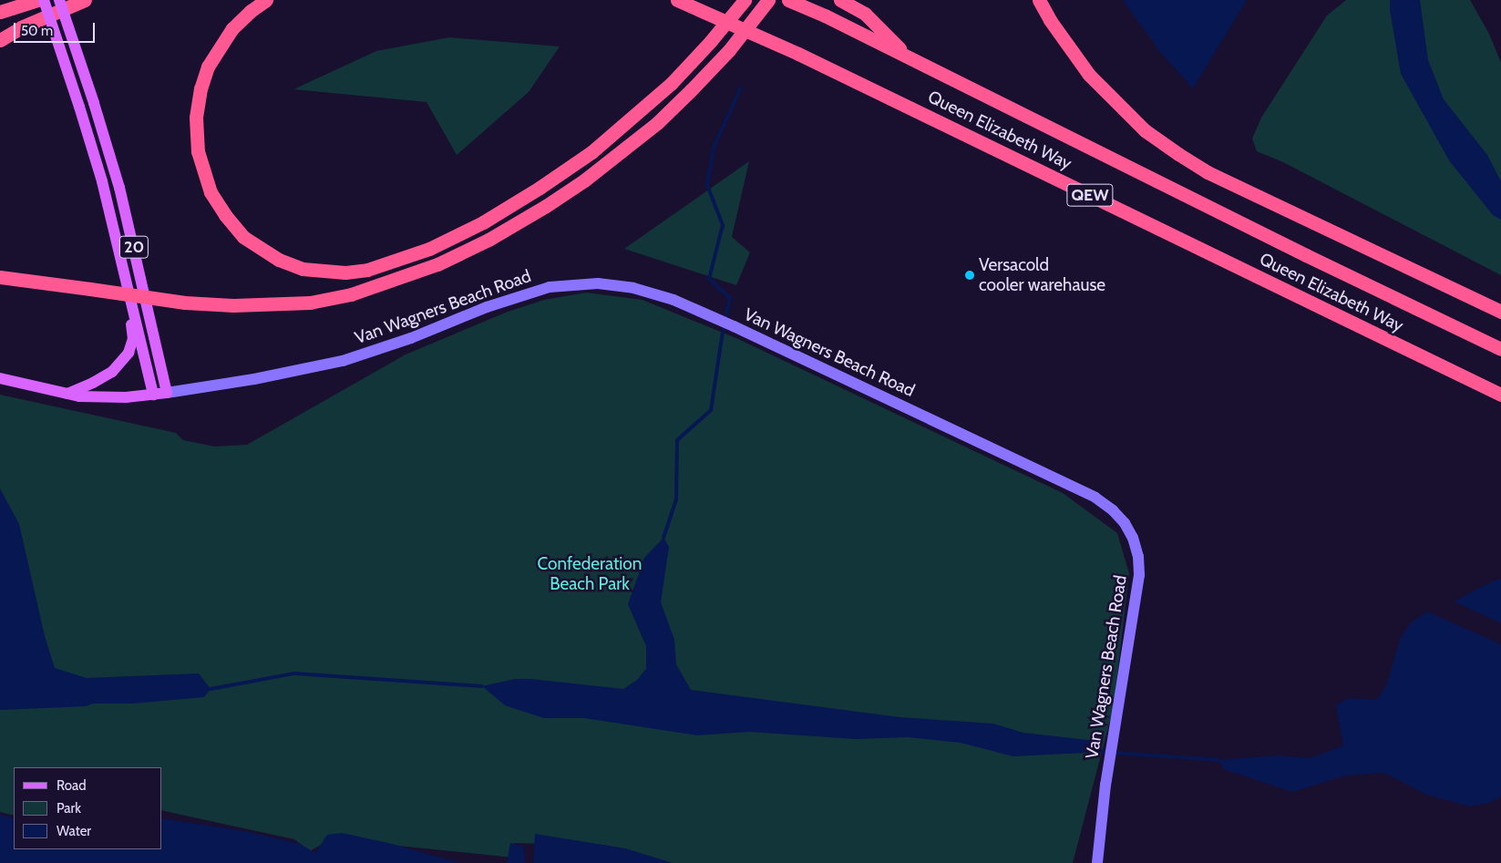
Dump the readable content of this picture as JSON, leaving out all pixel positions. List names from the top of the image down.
{
  "streets": {
    "highway": ["Queen Elizabeth Way", "QEW"],
    "main road": ["20"],
    "street": ["Van Wagners Beach Road"]
  },
  "crossings": [
    ["20", "Van Wagners Beach Road"]
  ],
  "parks": ["Confederation Beach Park"],
  "places": ["Versacold cooler warehause"],
  "legend": ["Road", "Park", "Water"],
  "scale_bar": "50 m"
}
